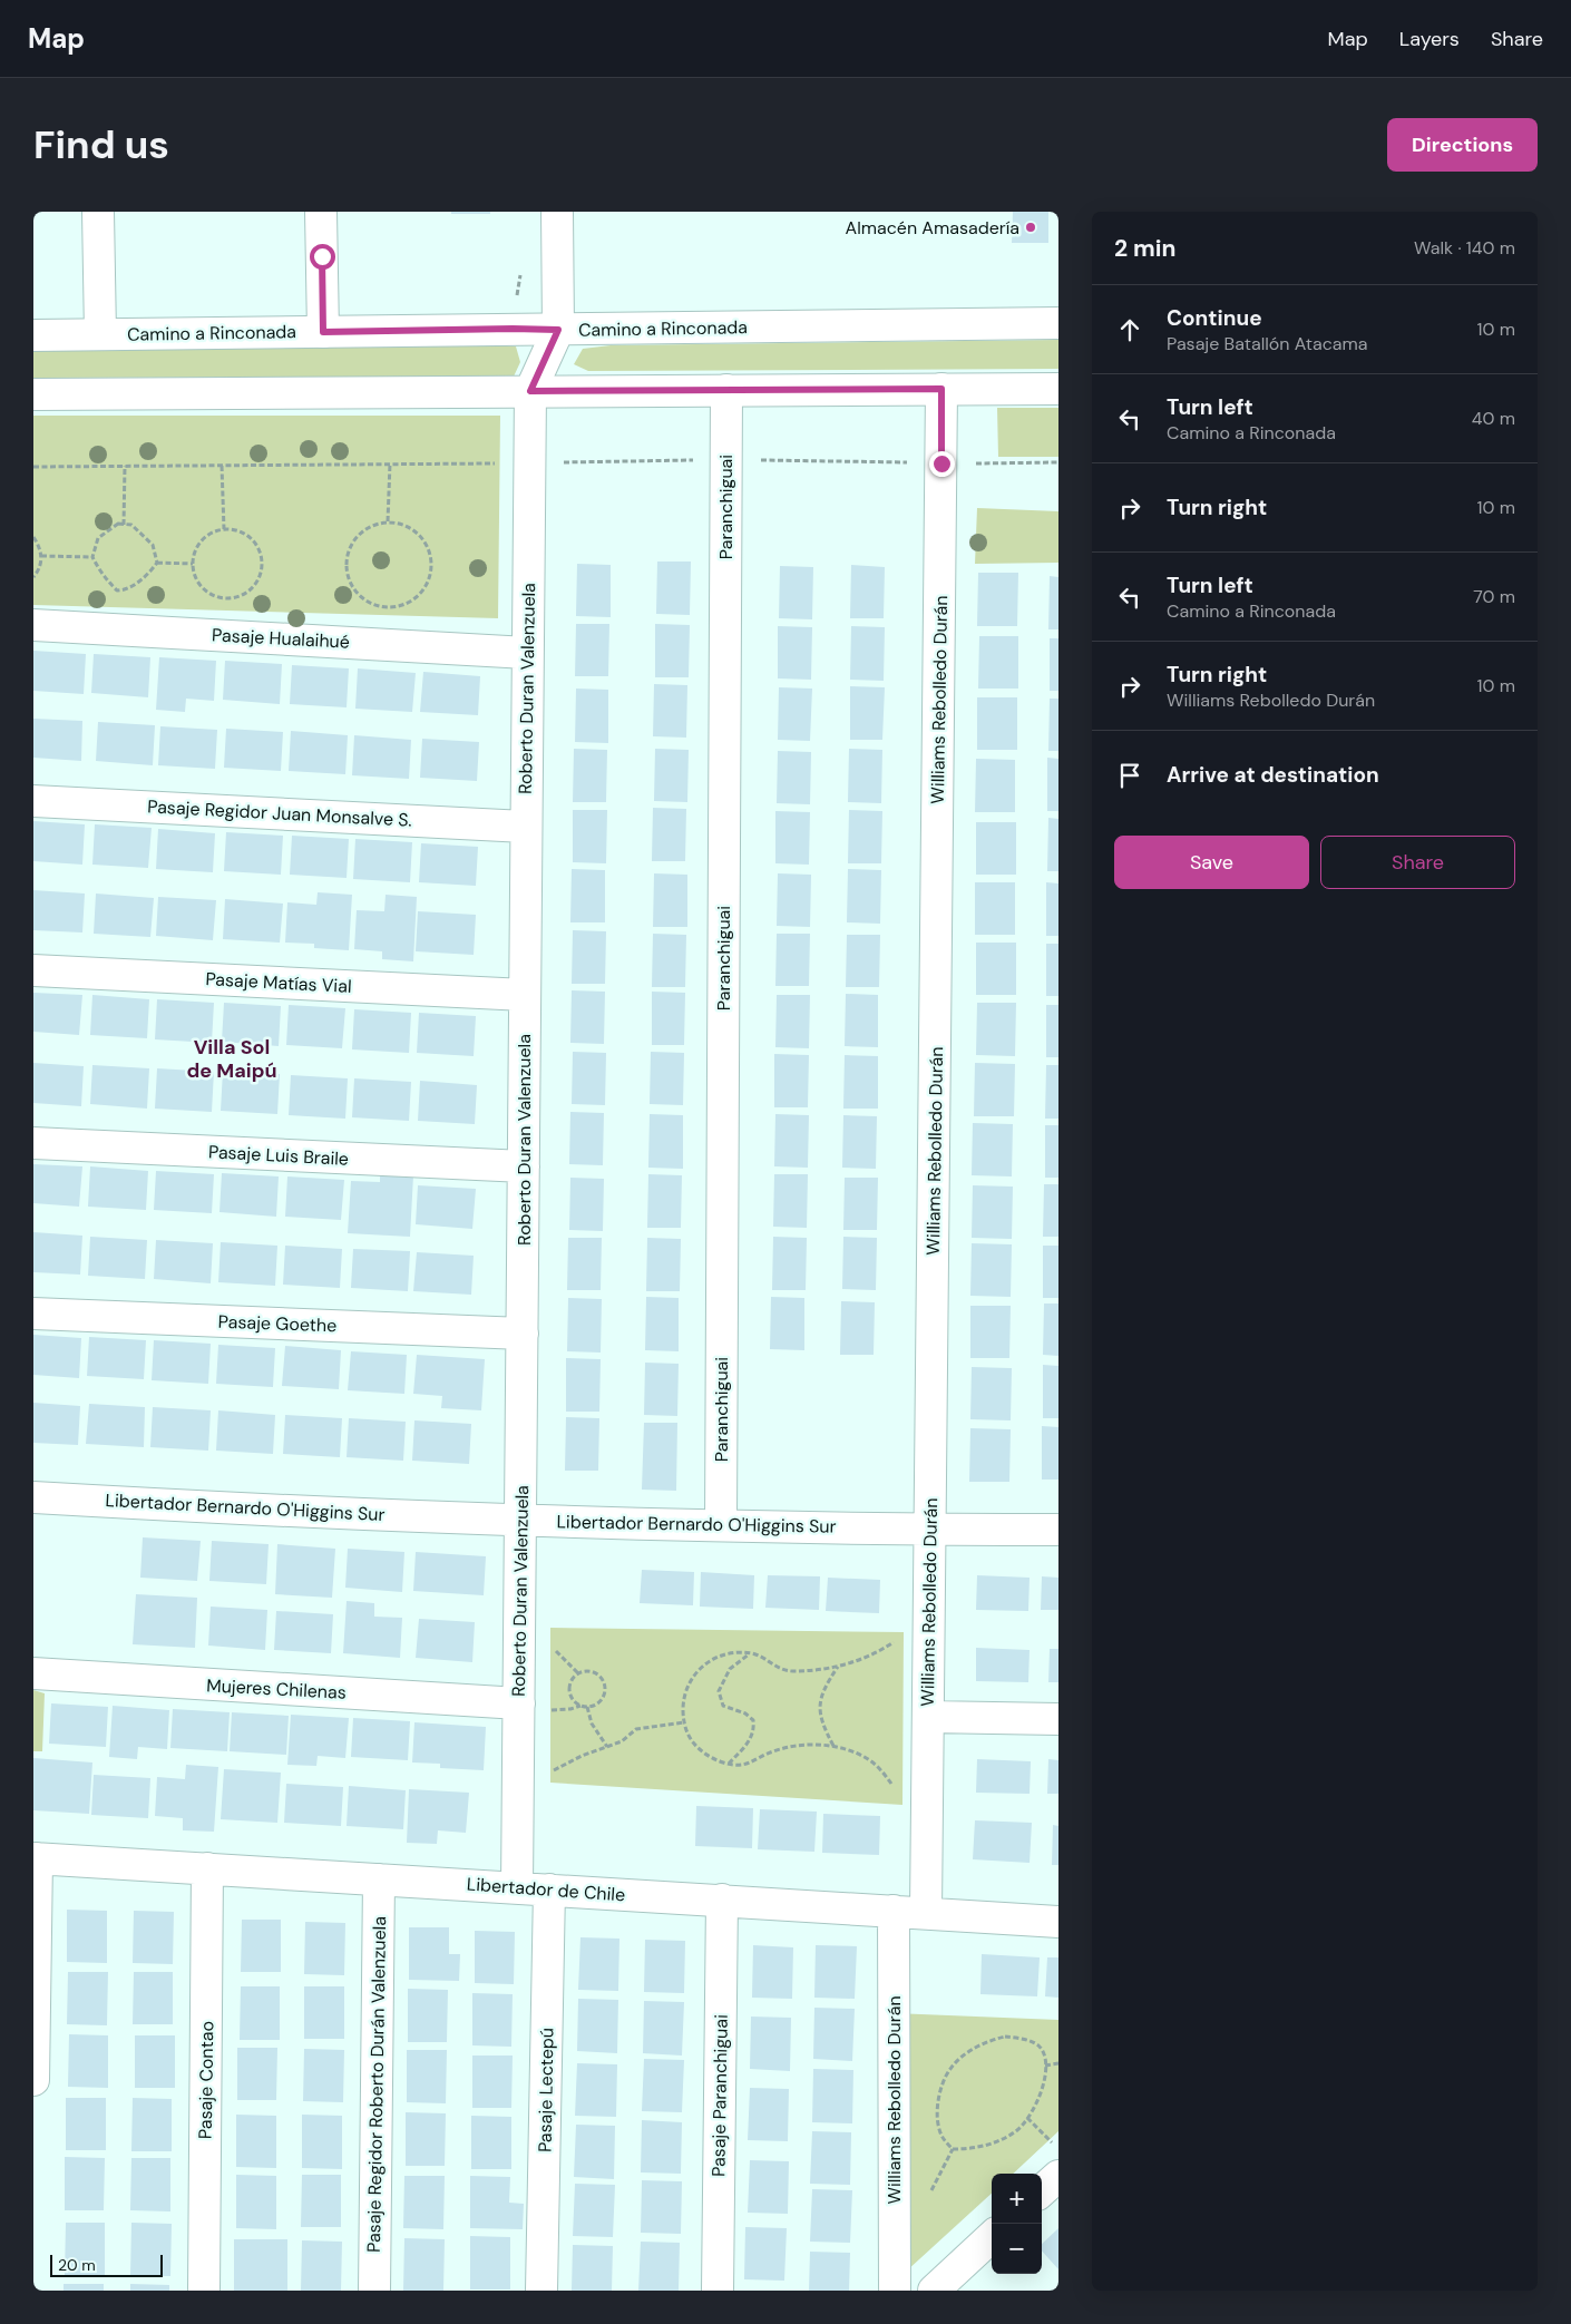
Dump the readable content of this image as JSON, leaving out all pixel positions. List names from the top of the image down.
{
  "streets": {
    "street": [
      "Camino a Rinconada",
      "Paranchiguai",
      "Pasaje Hualaihué",
      "Roberto Duran Valenzuela",
      "Williams Rebolledo Durán",
      "Pasaje Regidor Juan Monsalve S.",
      "Pasaje Matías Vial",
      "Pasaje Luis Braile",
      "Pasaje Goethe",
      "Libertador Bernardo O'Higgins Sur",
      "Mujeres Chilenas",
      "Libertador de Chile",
      "Pasaje Contao",
      "Pasaje Regidor Roberto Durán Valenzuela",
      "Pasaje Lectepú",
      "Pasaje Paranchiguai"
    ]
  },
  "crossings": [
    ["Paranchiguai", "Libertador Bernardo O'Higgins Sur"],
    ["Pasaje Hualaihué", "Roberto Duran Valenzuela"],
    ["Roberto Duran Valenzuela", "Pasaje Regidor Juan Monsalve S."],
    ["Roberto Duran Valenzuela", "Pasaje Matías Vial"],
    ["Roberto Duran Valenzuela", "Pasaje Luis Braile"],
    ["Roberto Duran Valenzuela", "Pasaje Goethe"],
    ["Roberto Duran Valenzuela", "Libertador Bernardo O'Higgins Sur"],
    ["Roberto Duran Valenzuela", "Mujeres Chilenas"],
    ["Roberto Duran Valenzuela", "Libertador de Chile"],
    ["Williams Rebolledo Durán", "Libertador Bernardo O'Higgins Sur"],
    ["Williams Rebolledo Durán", "Libertador de Chile"],
    ["Libertador de Chile", "Pasaje Contao"],
    ["Libertador de Chile", "Pasaje Regidor Roberto Durán Valenzuela"],
    ["Libertador de Chile", "Pasaje Lectepú"],
    ["Libertador de Chile", "Pasaje Paranchiguai"]
  ],
  "districts": ["Villa Sol de Maipú"],
  "places": ["Almacén Amasadería"],
  "scale_bar": "20 m",
  "page": {
    "header": "Map",
    "nav": ["Map", "Layers", "Share"],
    "buttons": [
      "Directions",
      ["Save", "Share"]
    ],
    "title": "Find us",
    "heading": ["2 min", "Walk · 140 m"],
    "list": [
      ["Continue", "Pasaje Batallón Atacama", "10 m"],
      ["Turn left", "Camino a Rinconada", "40 m"],
      ["Turn right", "10 m"],
      ["Turn left", "Camino a Rinconada", "70 m"],
      ["Turn right", "Williams Rebolledo Durán", "10 m"],
      "Arrive at destination"
    ],
    "map_buttons": ["+", "−"],
    "scale": "20 m"
  }
}
